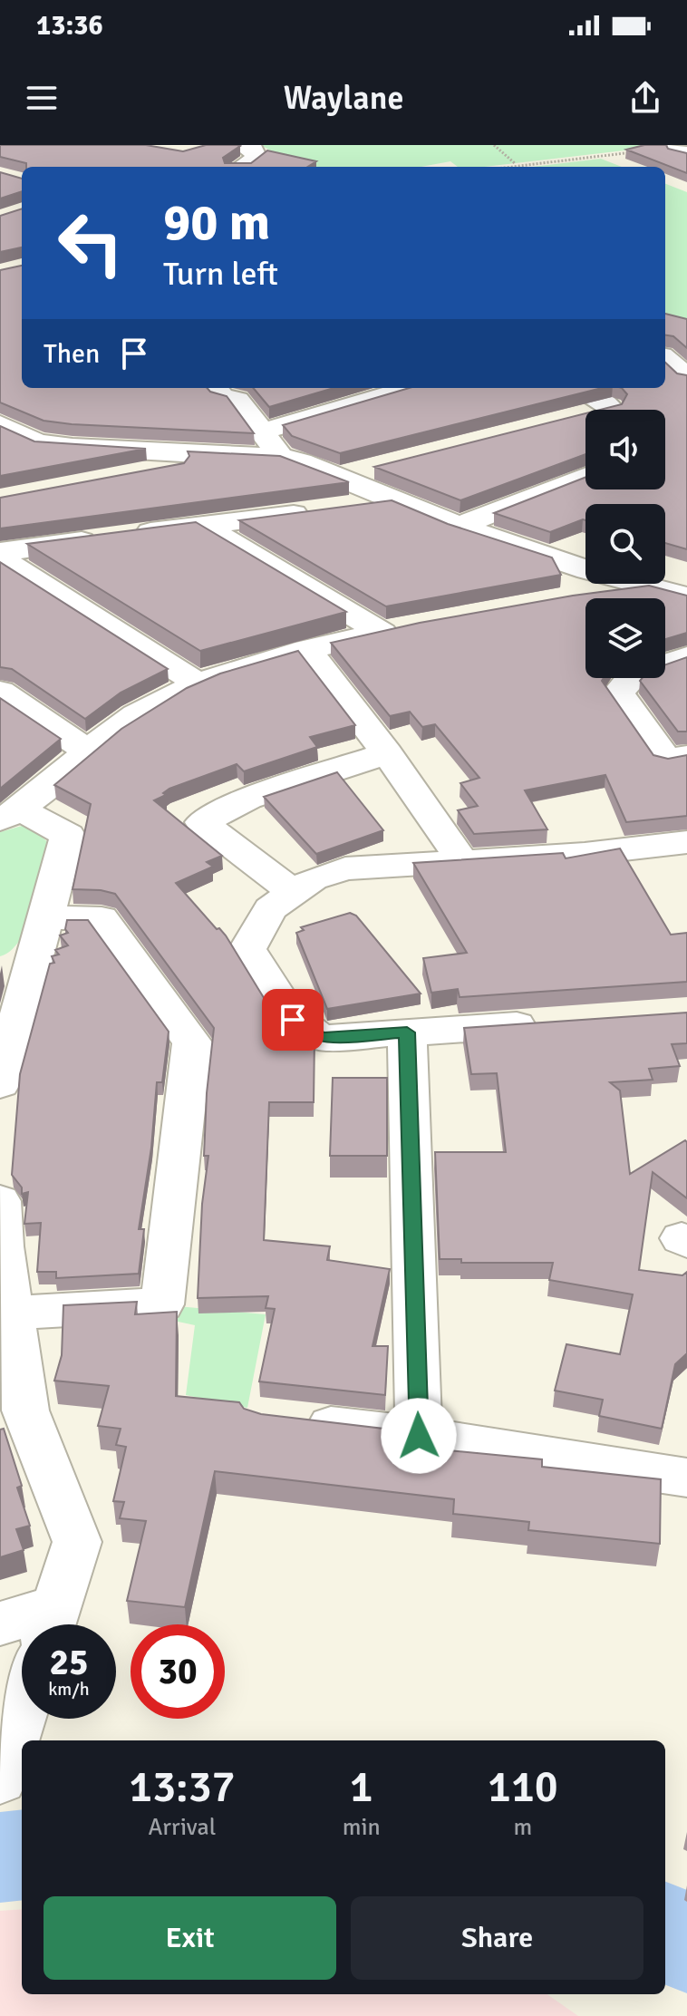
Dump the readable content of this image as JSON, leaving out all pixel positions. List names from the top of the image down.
{
  "page": {
    "status": "13:36",
    "header": "Waylane",
    "turn": ["90 m", "Turn left"],
    "then": "Then",
    "speed": "25 km/h",
    "limit": "30",
    "eta": [
      "13:37",
      "Arrival",
      "1",
      "min",
      "110",
      "m"
    ],
    "buttons": ["Exit", "Share"]
  }
}
